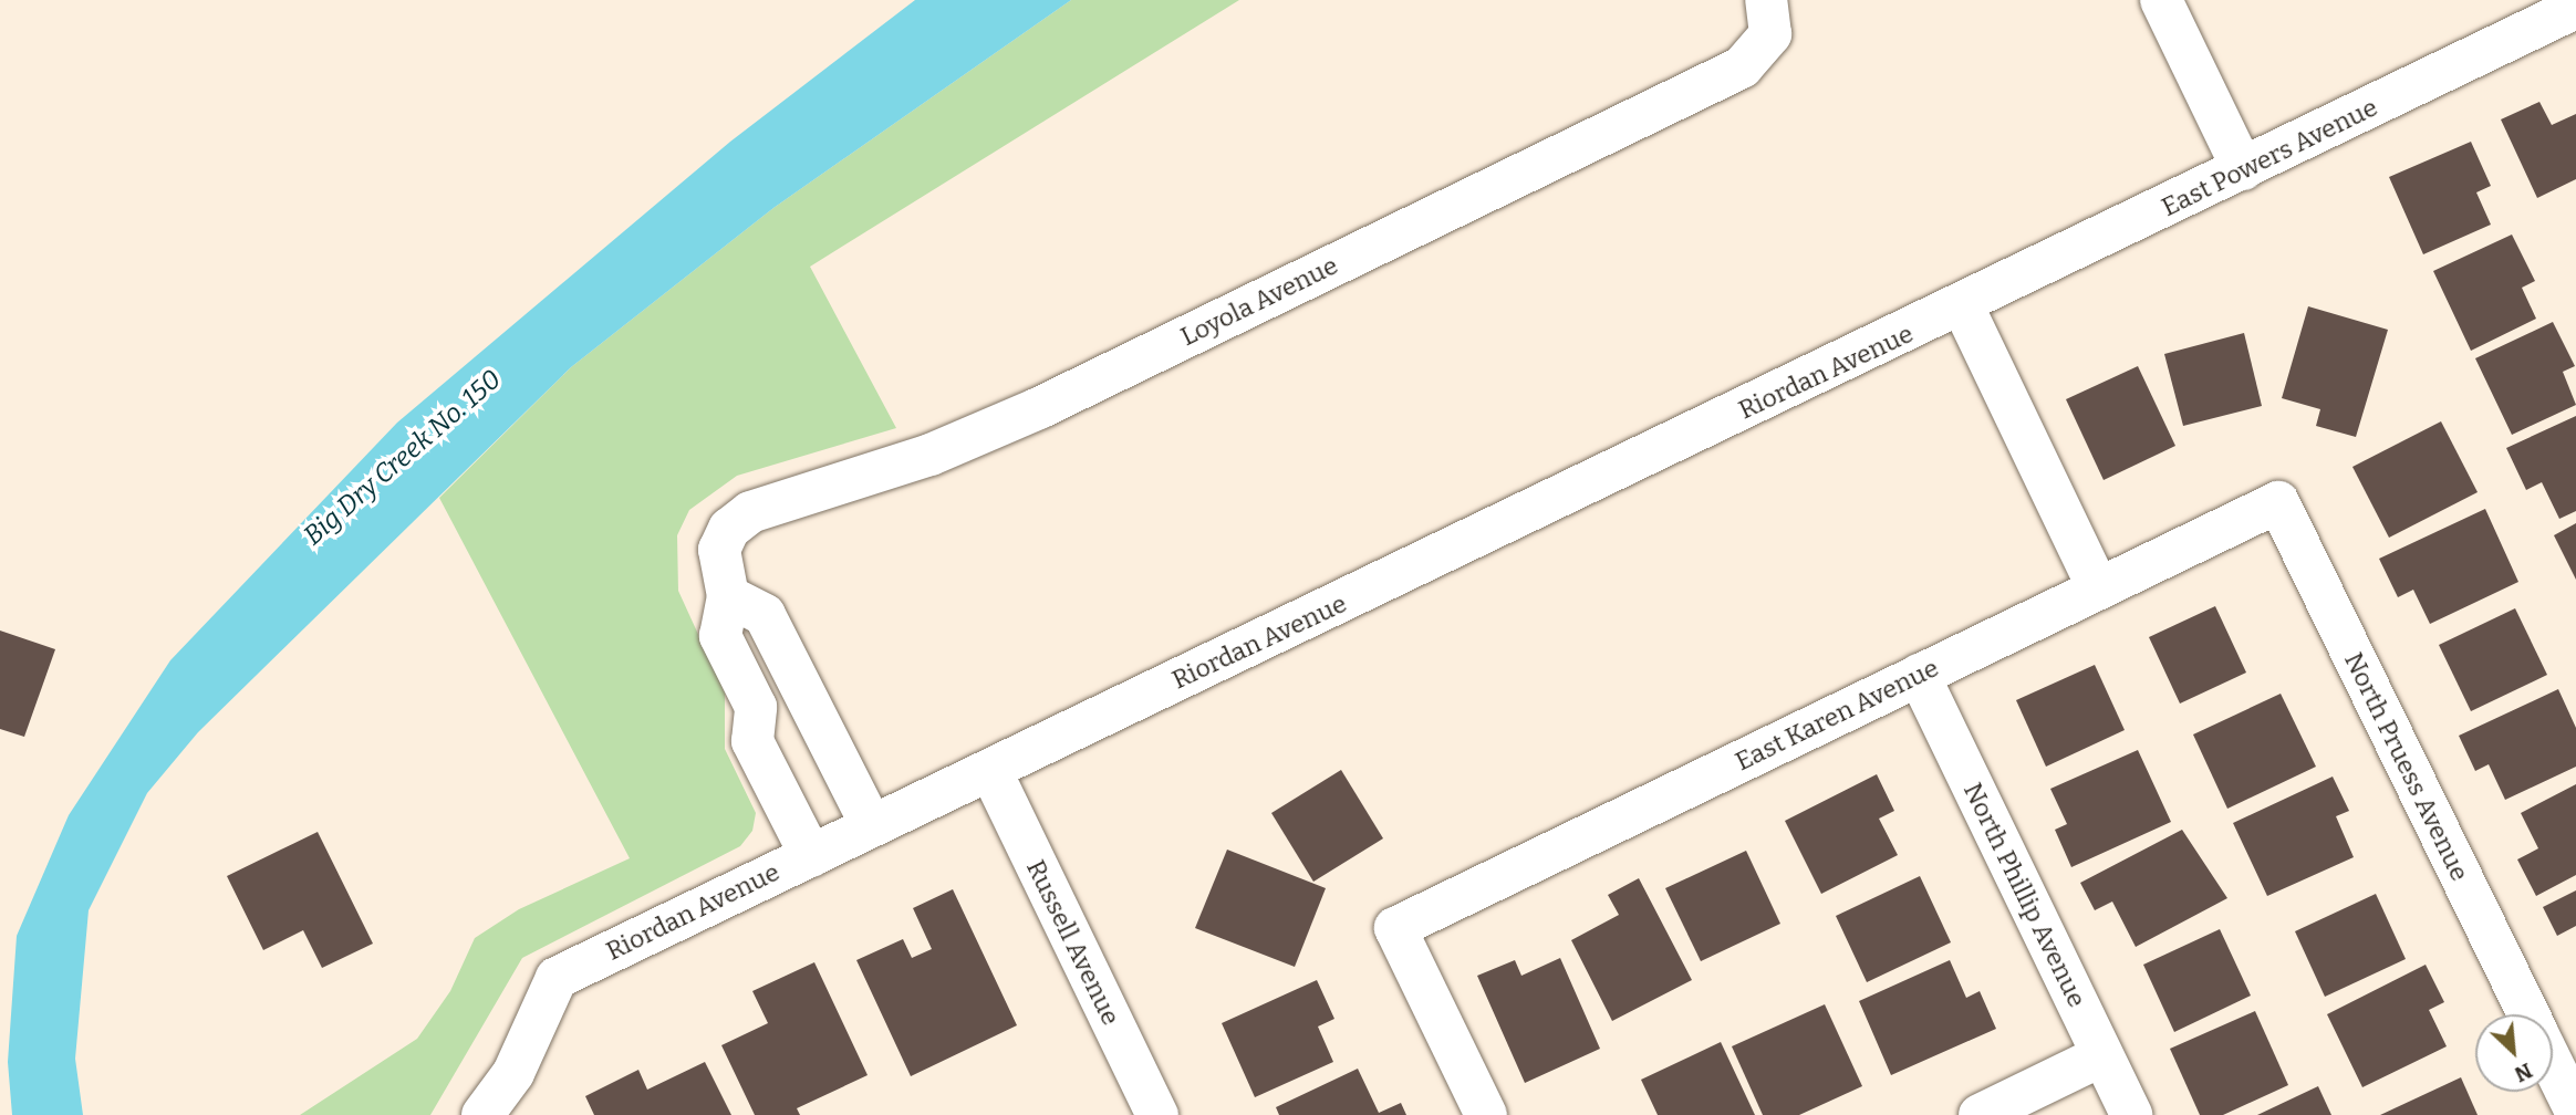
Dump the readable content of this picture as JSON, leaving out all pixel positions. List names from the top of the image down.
{
  "streets": {
    "street": [
      "East Powers Avenue",
      "Loyola Avenue",
      "Riordan Avenue",
      "East Karen Avenue",
      "North Pruess Avenue",
      "North Phillip Avenue",
      "Russell Avenue"
    ]
  },
  "crossings": [
    ["East Powers Avenue", "Riordan Avenue"],
    ["Riordan Avenue", "Russell Avenue"],
    ["East Karen Avenue", "North Pruess Avenue"],
    ["East Karen Avenue", "North Phillip Avenue"]
  ],
  "water": ["Big Dry Creek No. 150"],
  "north": "bottom right"
}
